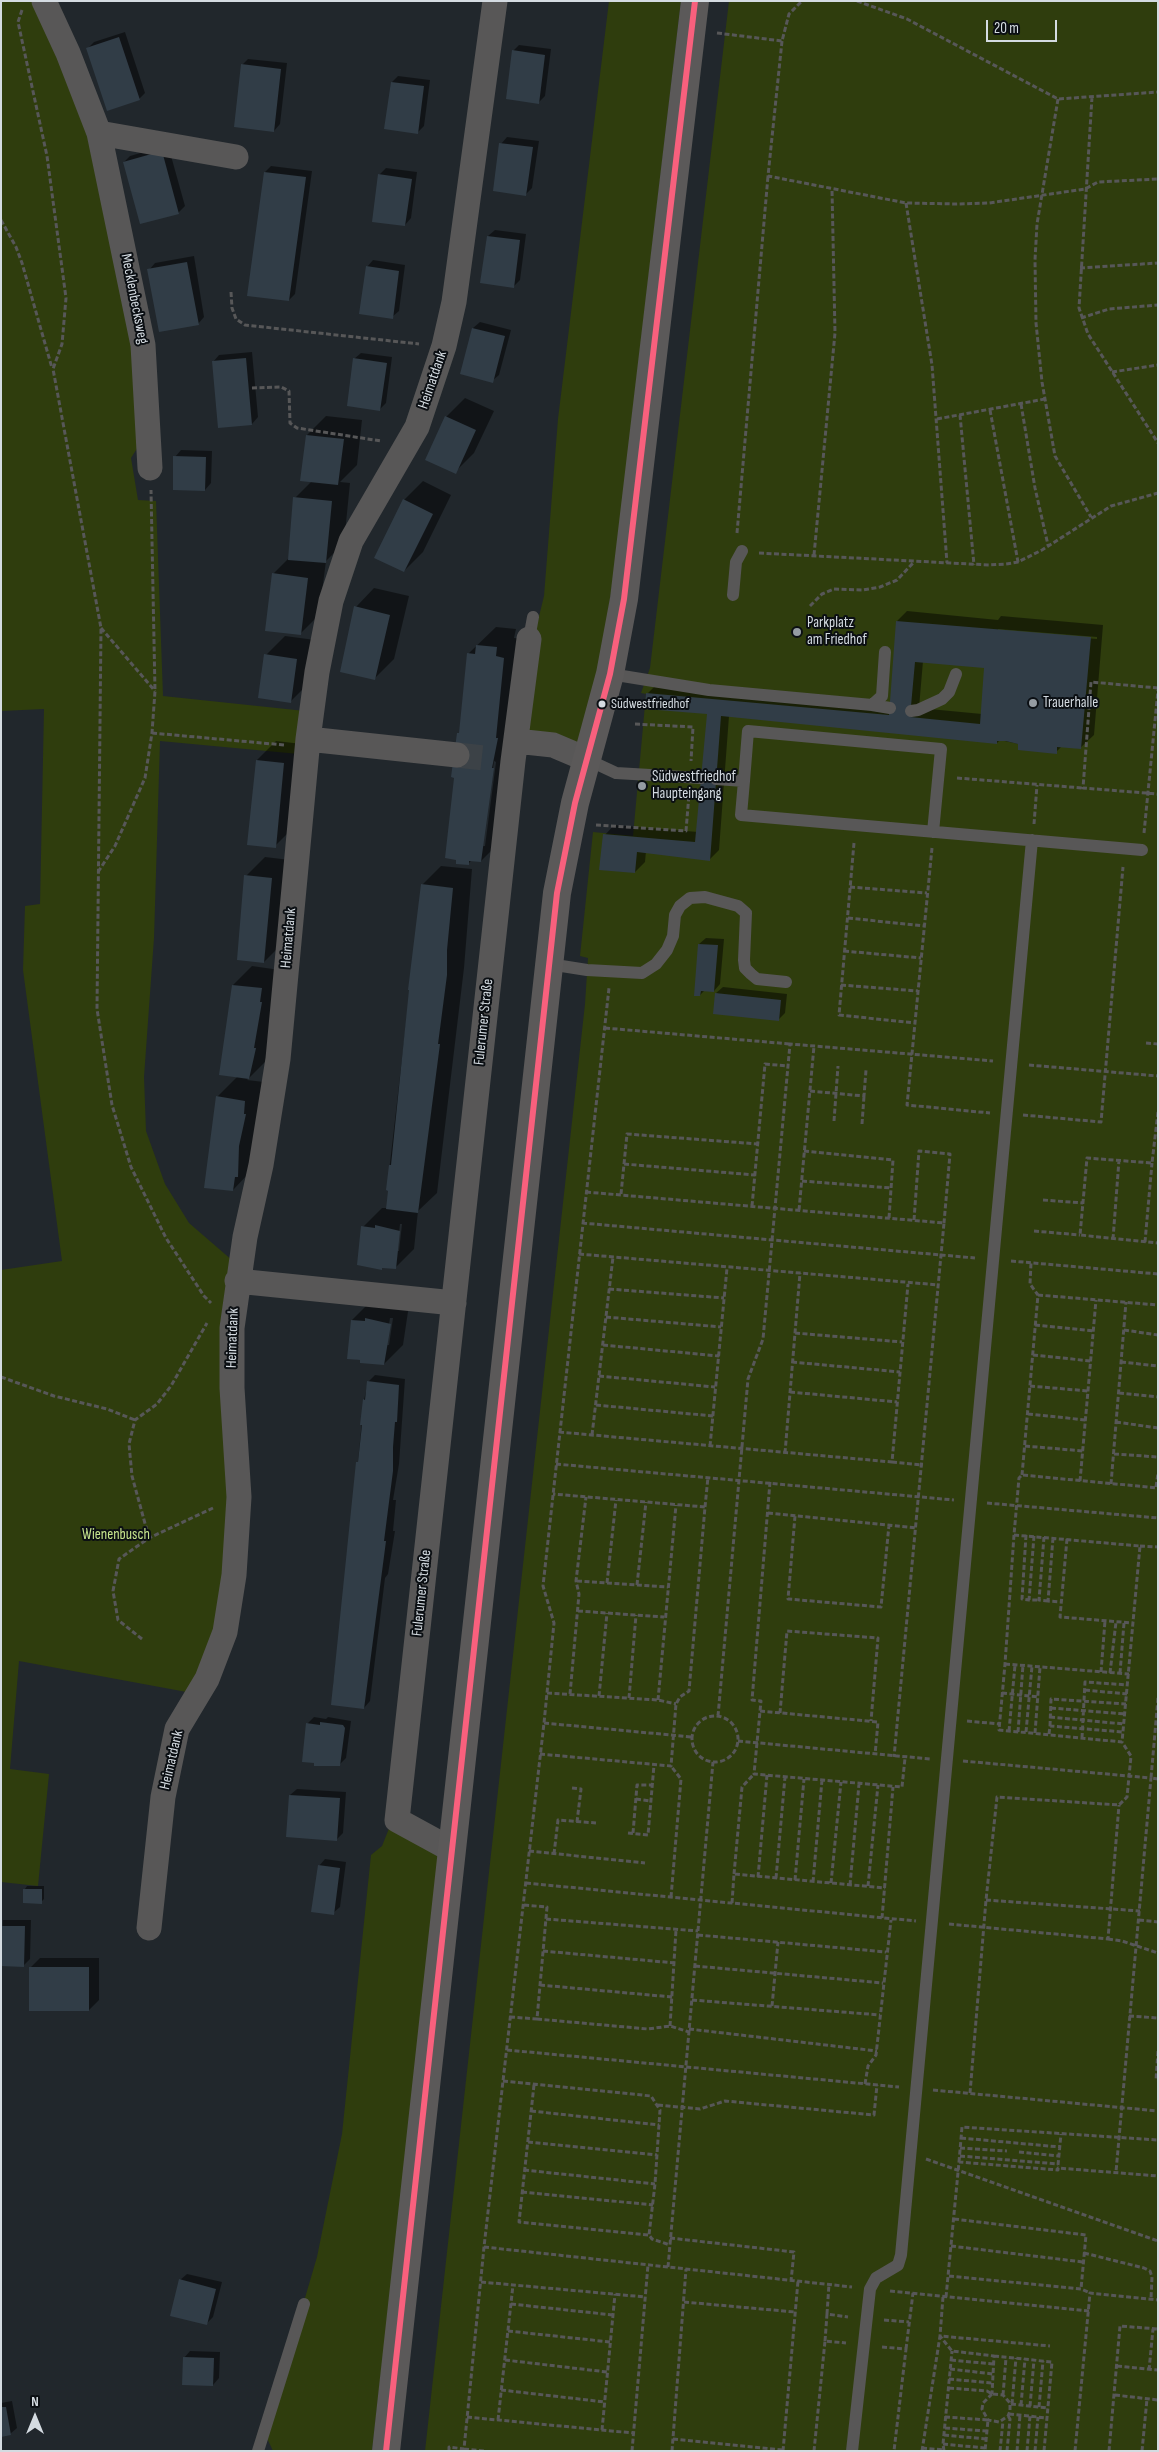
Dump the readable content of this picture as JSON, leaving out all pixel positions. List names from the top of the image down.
{
  "streets": {
    "street": ["Mecklenbecksweg", "Heimatdank", "Fulerumer Straße"]
  },
  "parks": ["Wienenbusch"],
  "places": [
    "Parkplatz am Friedhof",
    "Trauerhalle",
    "Südwestfriedhof",
    "Südwestfriedhof Haupteingang"
  ],
  "scale_bar": "20 m",
  "north": "top"
}
